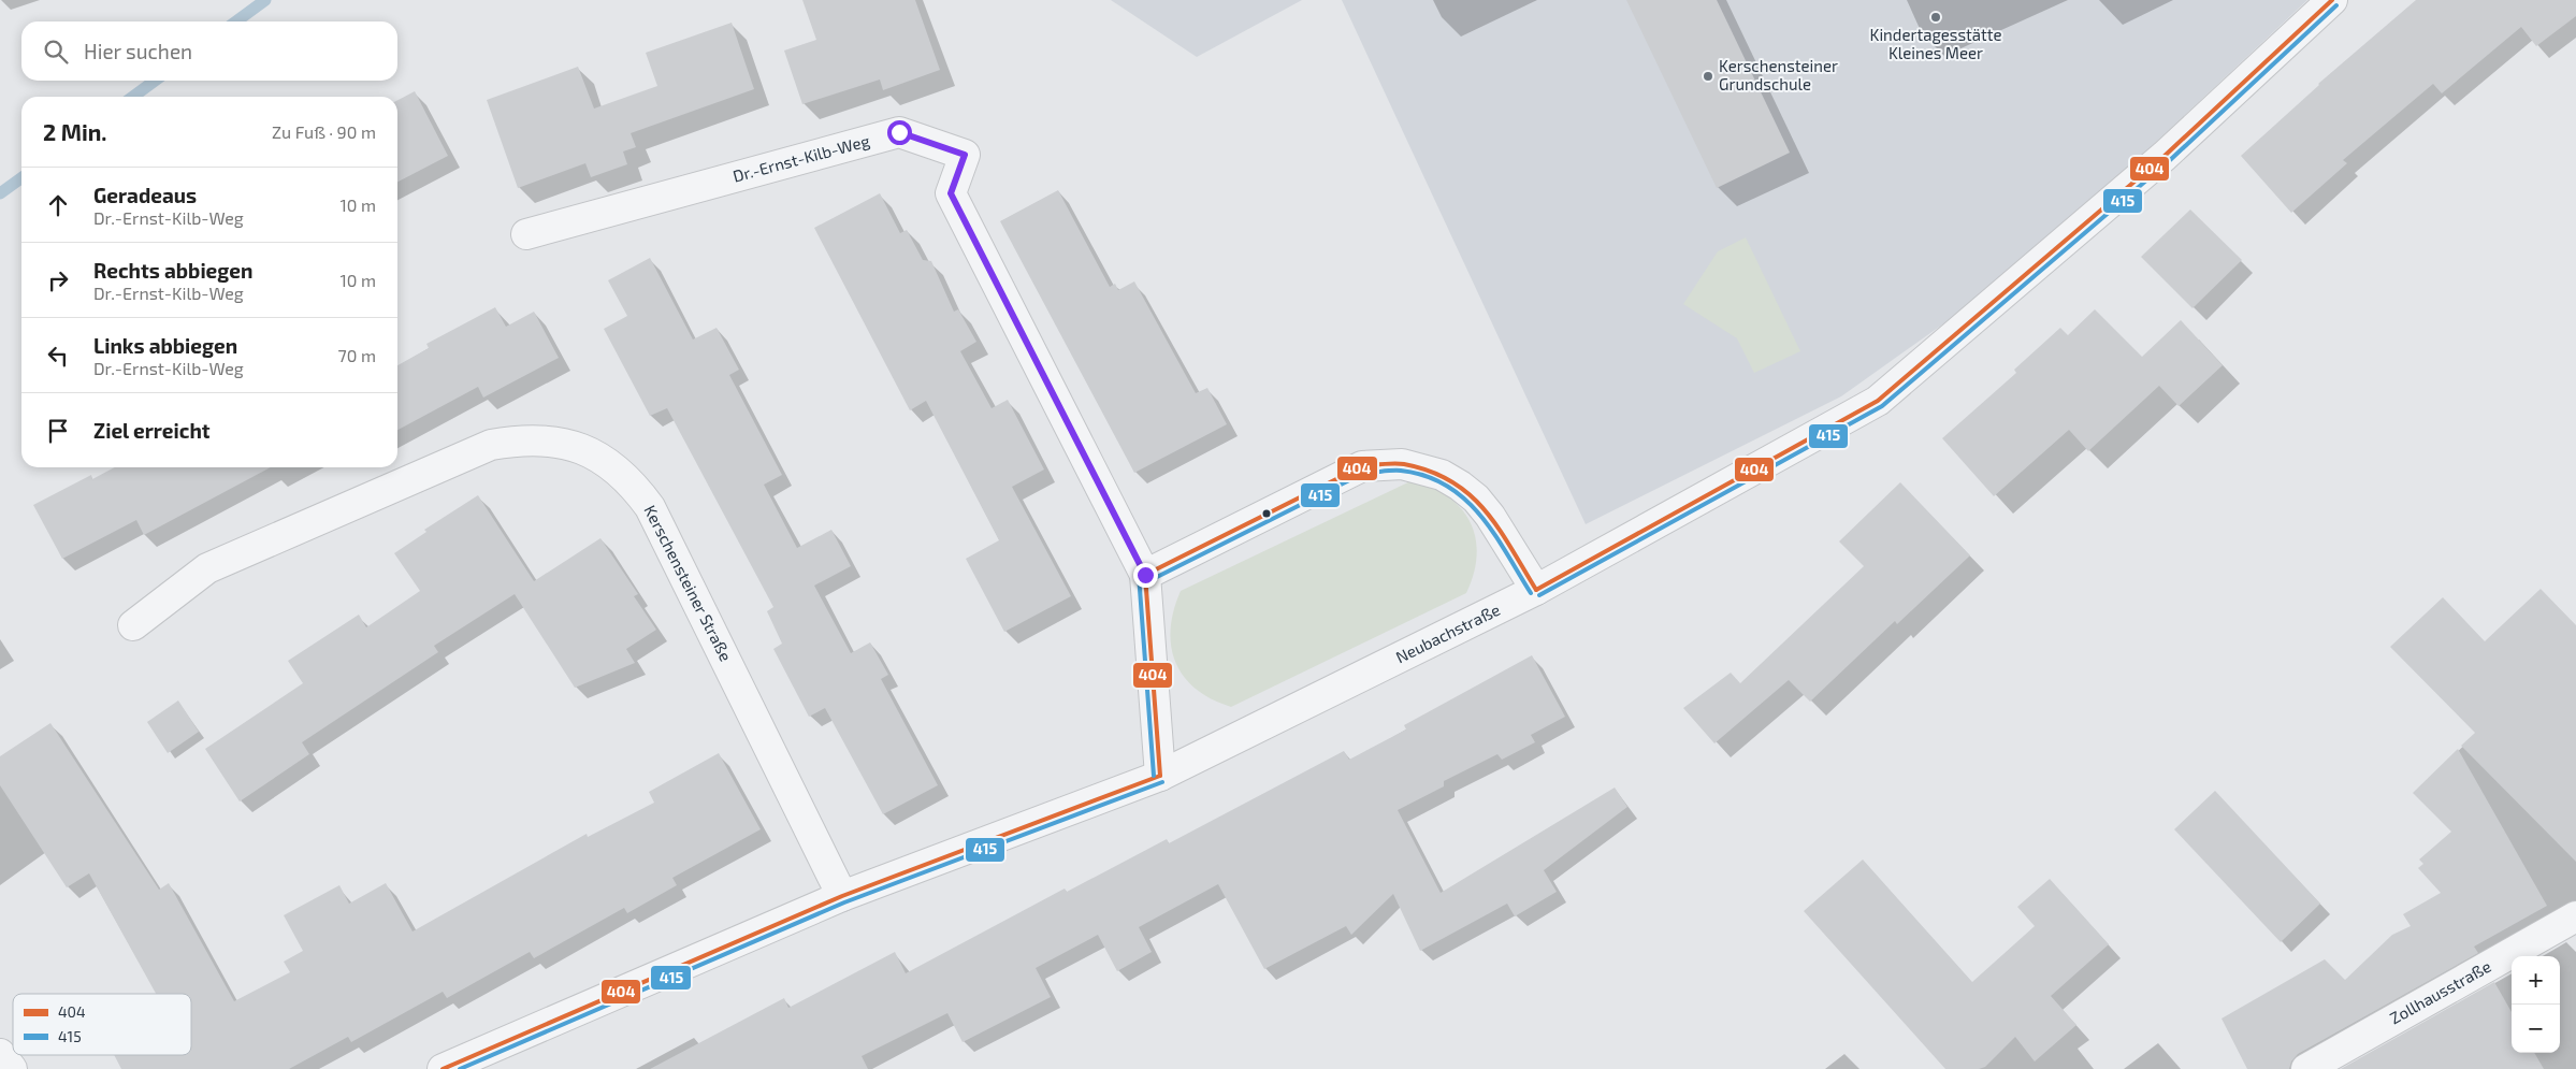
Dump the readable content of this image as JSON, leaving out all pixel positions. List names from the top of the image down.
{
  "streets": {
    "street": [
      "Dr.-Ernst-Kilb-Weg",
      "Kerschensteiner Straße",
      "Neubachstraße",
      "Zollhausstraße"
    ]
  },
  "crossings": [
    ["Dr.-Ernst-Kilb-Weg", "Neubachstraße"],
    ["Kerschensteiner Straße", "Neubachstraße"]
  ],
  "places": ["Kindertagesstätte Kleines Meer", "Kerschensteiner Grundschule"],
  "lines": ["transit line 404", "transit line 415"],
  "legend": ["404", "415"],
  "page": {
    "search": "Hier suchen",
    "heading": ["2 Min.", "Zu Fuß · 90 m"],
    "list": [
      ["Geradeaus", "Dr.-Ernst-Kilb-Weg", "10 m"],
      ["Rechts abbiegen", "Dr.-Ernst-Kilb-Weg", "10 m"],
      ["Links abbiegen", "Dr.-Ernst-Kilb-Weg", "70 m"],
      "Ziel erreicht"
    ],
    "map_buttons": ["+", "−"]
  }
}
